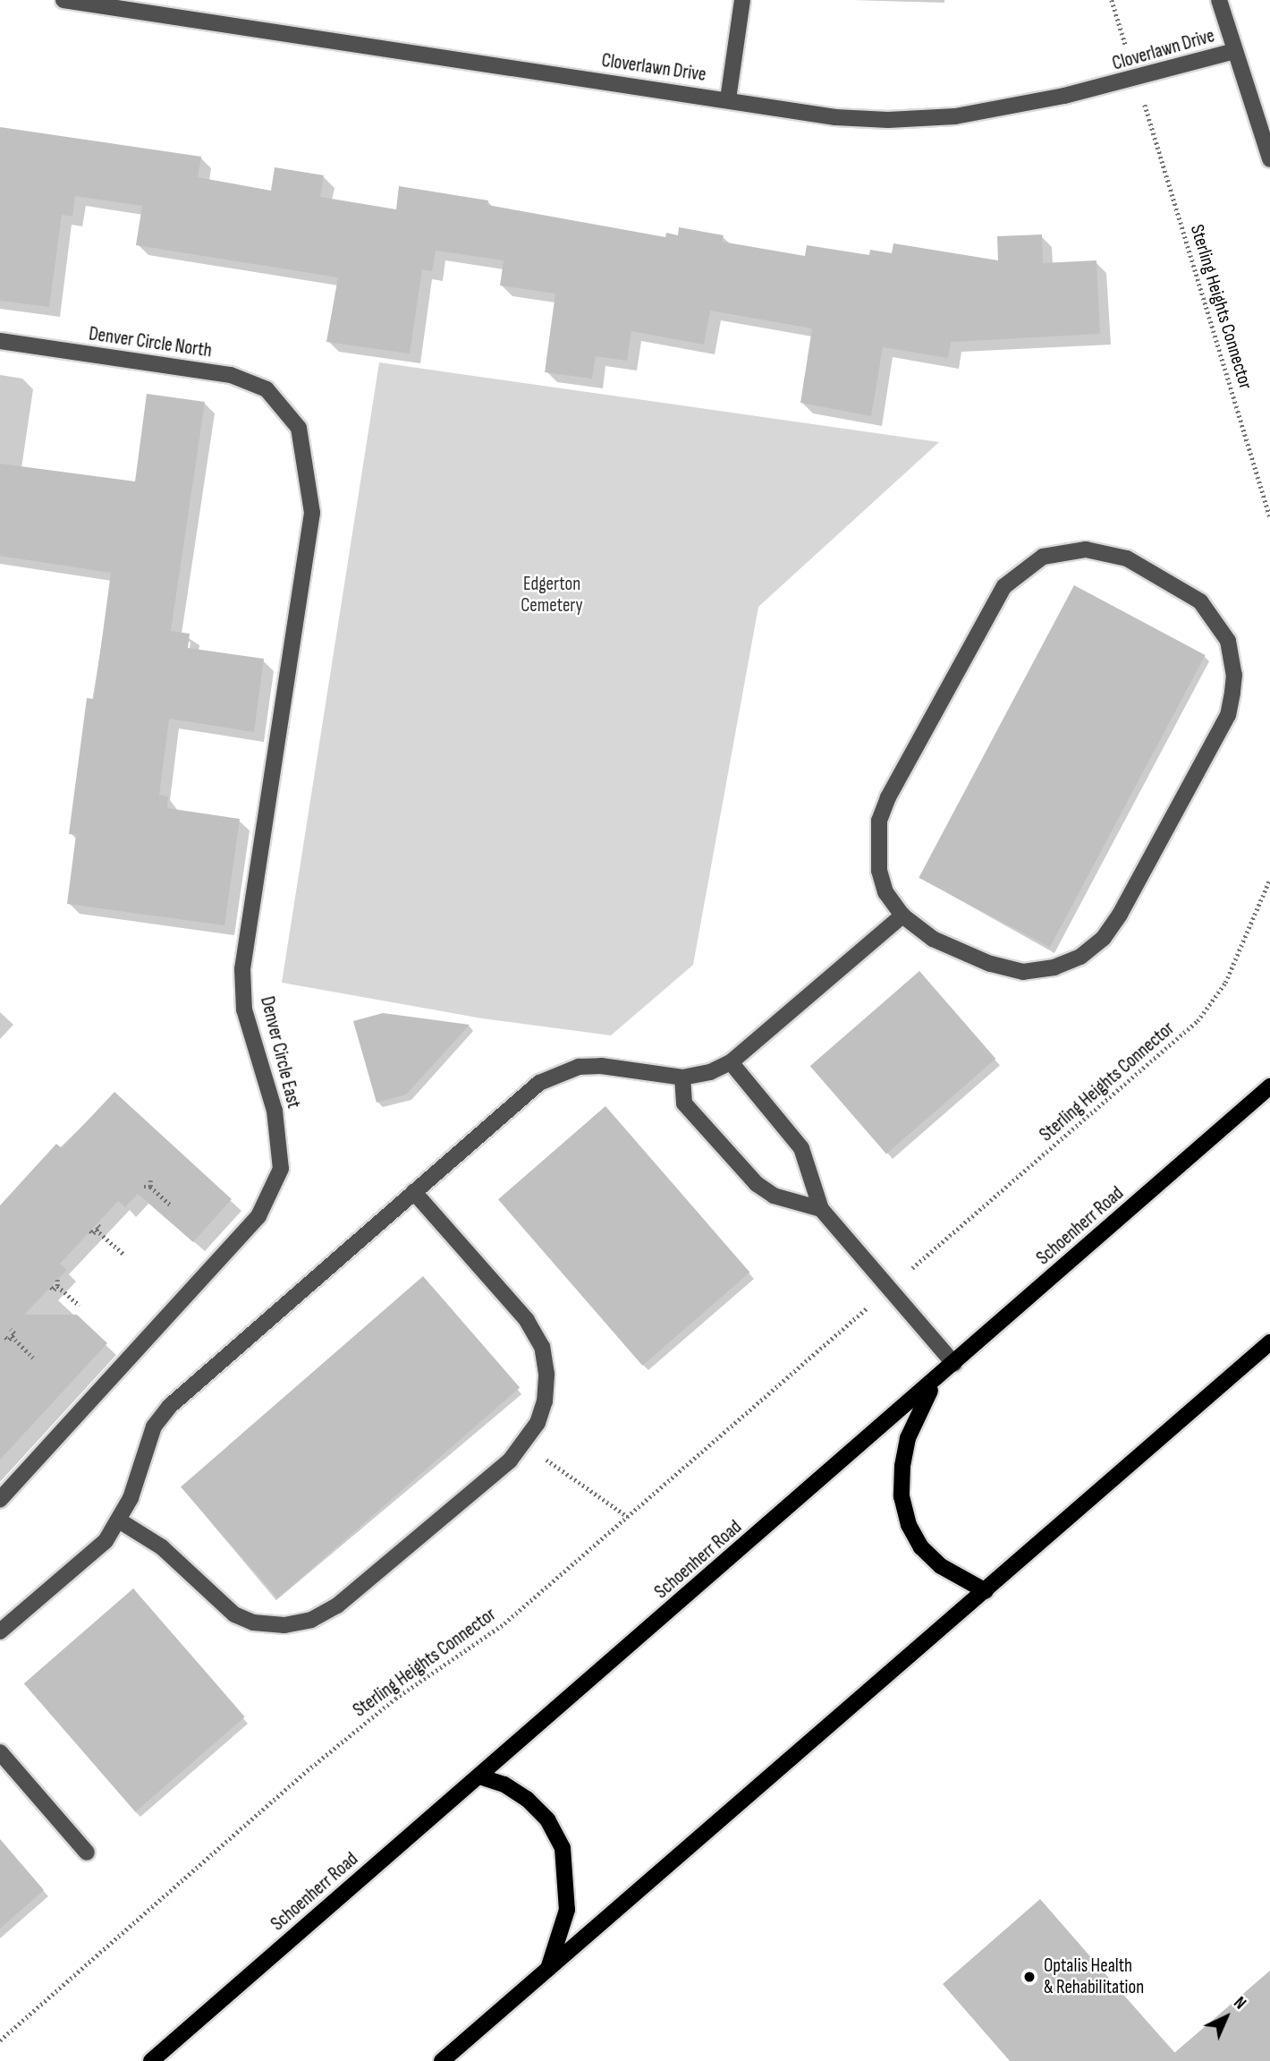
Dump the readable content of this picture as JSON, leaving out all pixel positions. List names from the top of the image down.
{
  "streets": {
    "main road": ["Schoenherr Road"],
    "street": ["Cloverlawn Drive", "Denver Circle North", "Denver Circle East"],
    "path": ["Sterling Heights Connector"]
  },
  "crossings": [
    ["Denver Circle North", "Denver Circle East"]
  ],
  "parks": ["Edgerton Cemetery"],
  "places": ["Optalis Health & Rehabilitation"],
  "north": "top right"
}
